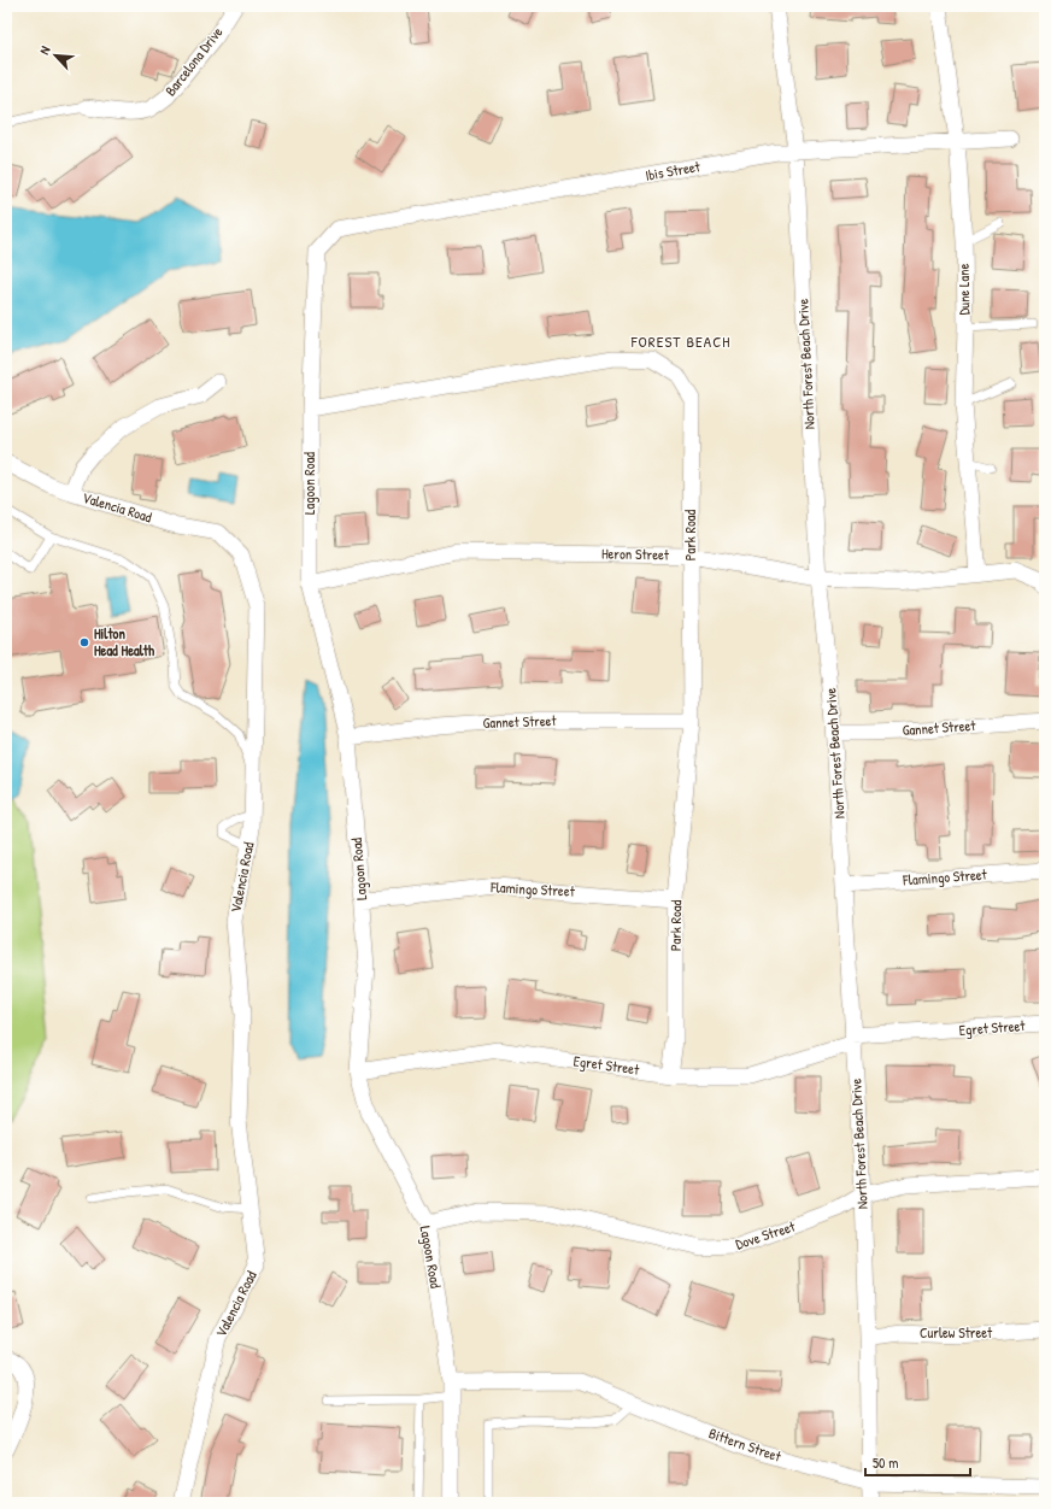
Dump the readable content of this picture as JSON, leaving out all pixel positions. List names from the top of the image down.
{
  "streets": {
    "street": [
      "Barcelona Drive",
      "Ibis Street",
      "Dune Lane",
      "North Forest Beach Drive",
      "Lagoon Road",
      "Valencia Road",
      "Park Road",
      "Heron Street",
      "Gannet Street",
      "Flamingo Street",
      "Egret Street",
      "Dove Street",
      "Curlew Street",
      "Bittern Street"
    ]
  },
  "crossings": [
    ["Ibis Street", "Dune Lane"],
    ["Ibis Street", "North Forest Beach Drive"],
    ["Ibis Street", "Lagoon Road"],
    ["Dune Lane", "Heron Street"],
    ["North Forest Beach Drive", "Heron Street"],
    ["North Forest Beach Drive", "Gannet Street"],
    ["North Forest Beach Drive", "Flamingo Street"],
    ["North Forest Beach Drive", "Egret Street"],
    ["North Forest Beach Drive", "Dove Street"],
    ["North Forest Beach Drive", "Curlew Street"],
    ["North Forest Beach Drive", "Bittern Street"],
    ["Lagoon Road", "Park Road"],
    ["Lagoon Road", "Heron Street"],
    ["Lagoon Road", "Gannet Street"],
    ["Lagoon Road", "Flamingo Street"],
    ["Lagoon Road", "Egret Street"],
    ["Lagoon Road", "Dove Street"],
    ["Lagoon Road", "Bittern Street"],
    ["Park Road", "Heron Street"],
    ["Park Road", "Gannet Street"],
    ["Park Road", "Flamingo Street"],
    ["Park Road", "Egret Street"]
  ],
  "districts": ["FOREST BEACH"],
  "places": ["Hilton Head Health"],
  "scale_bar": "50 m",
  "north": "top left"
}
